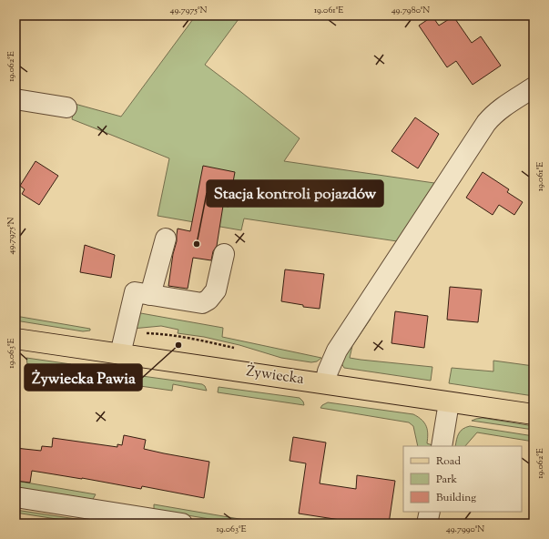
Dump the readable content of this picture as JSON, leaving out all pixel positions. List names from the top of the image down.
{
  "streets": {
    "main road": ["Żywiecka"]
  },
  "places": ["Stacja kontroli pojazdów", "Żywiecka Pawia"],
  "legend": ["Road", "Park", "Building"],
  "coordinates": [
    "49.7975°N",
    "19.061°E",
    "49.7980°N",
    "19.062°E",
    "19.063°E",
    "49.7990°N"
  ]
}
